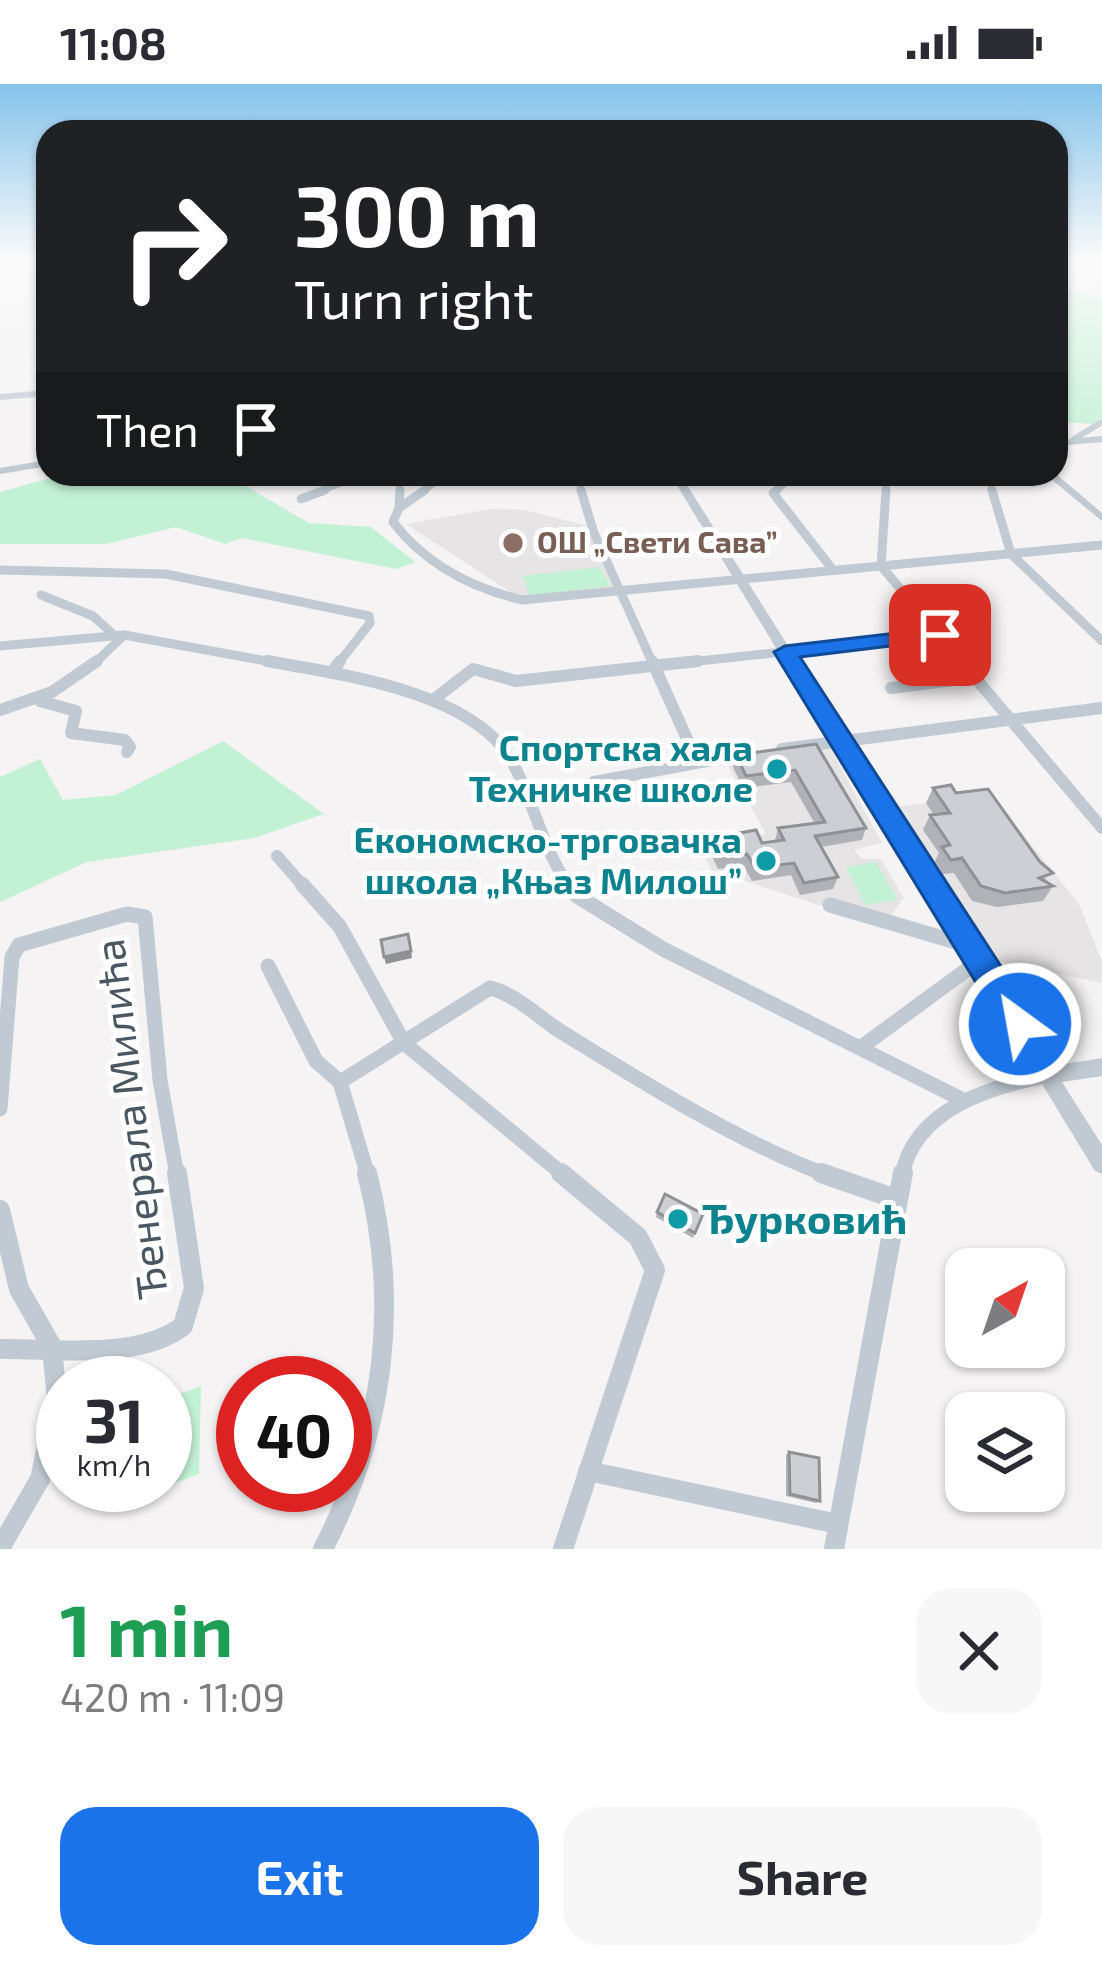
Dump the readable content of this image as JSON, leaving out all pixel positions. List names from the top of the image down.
{
  "streets": {
    "street": ["Ђенерала Милића"]
  },
  "places": [
    "ОШ „Свети Сава”",
    "Спортска хала Техничке школе",
    "Економско-трговачка школа „Књаз Милош”",
    "Ђурковић"
  ],
  "north": "top right",
  "page": {
    "status": "11:08",
    "turn": ["300 m", "Turn right"],
    "then": "Then",
    "speed": "31 km/h",
    "limit": "40",
    "heading": ["1 min", "420 m · 11:09"],
    "buttons": ["Exit", "Share"]
  }
}
